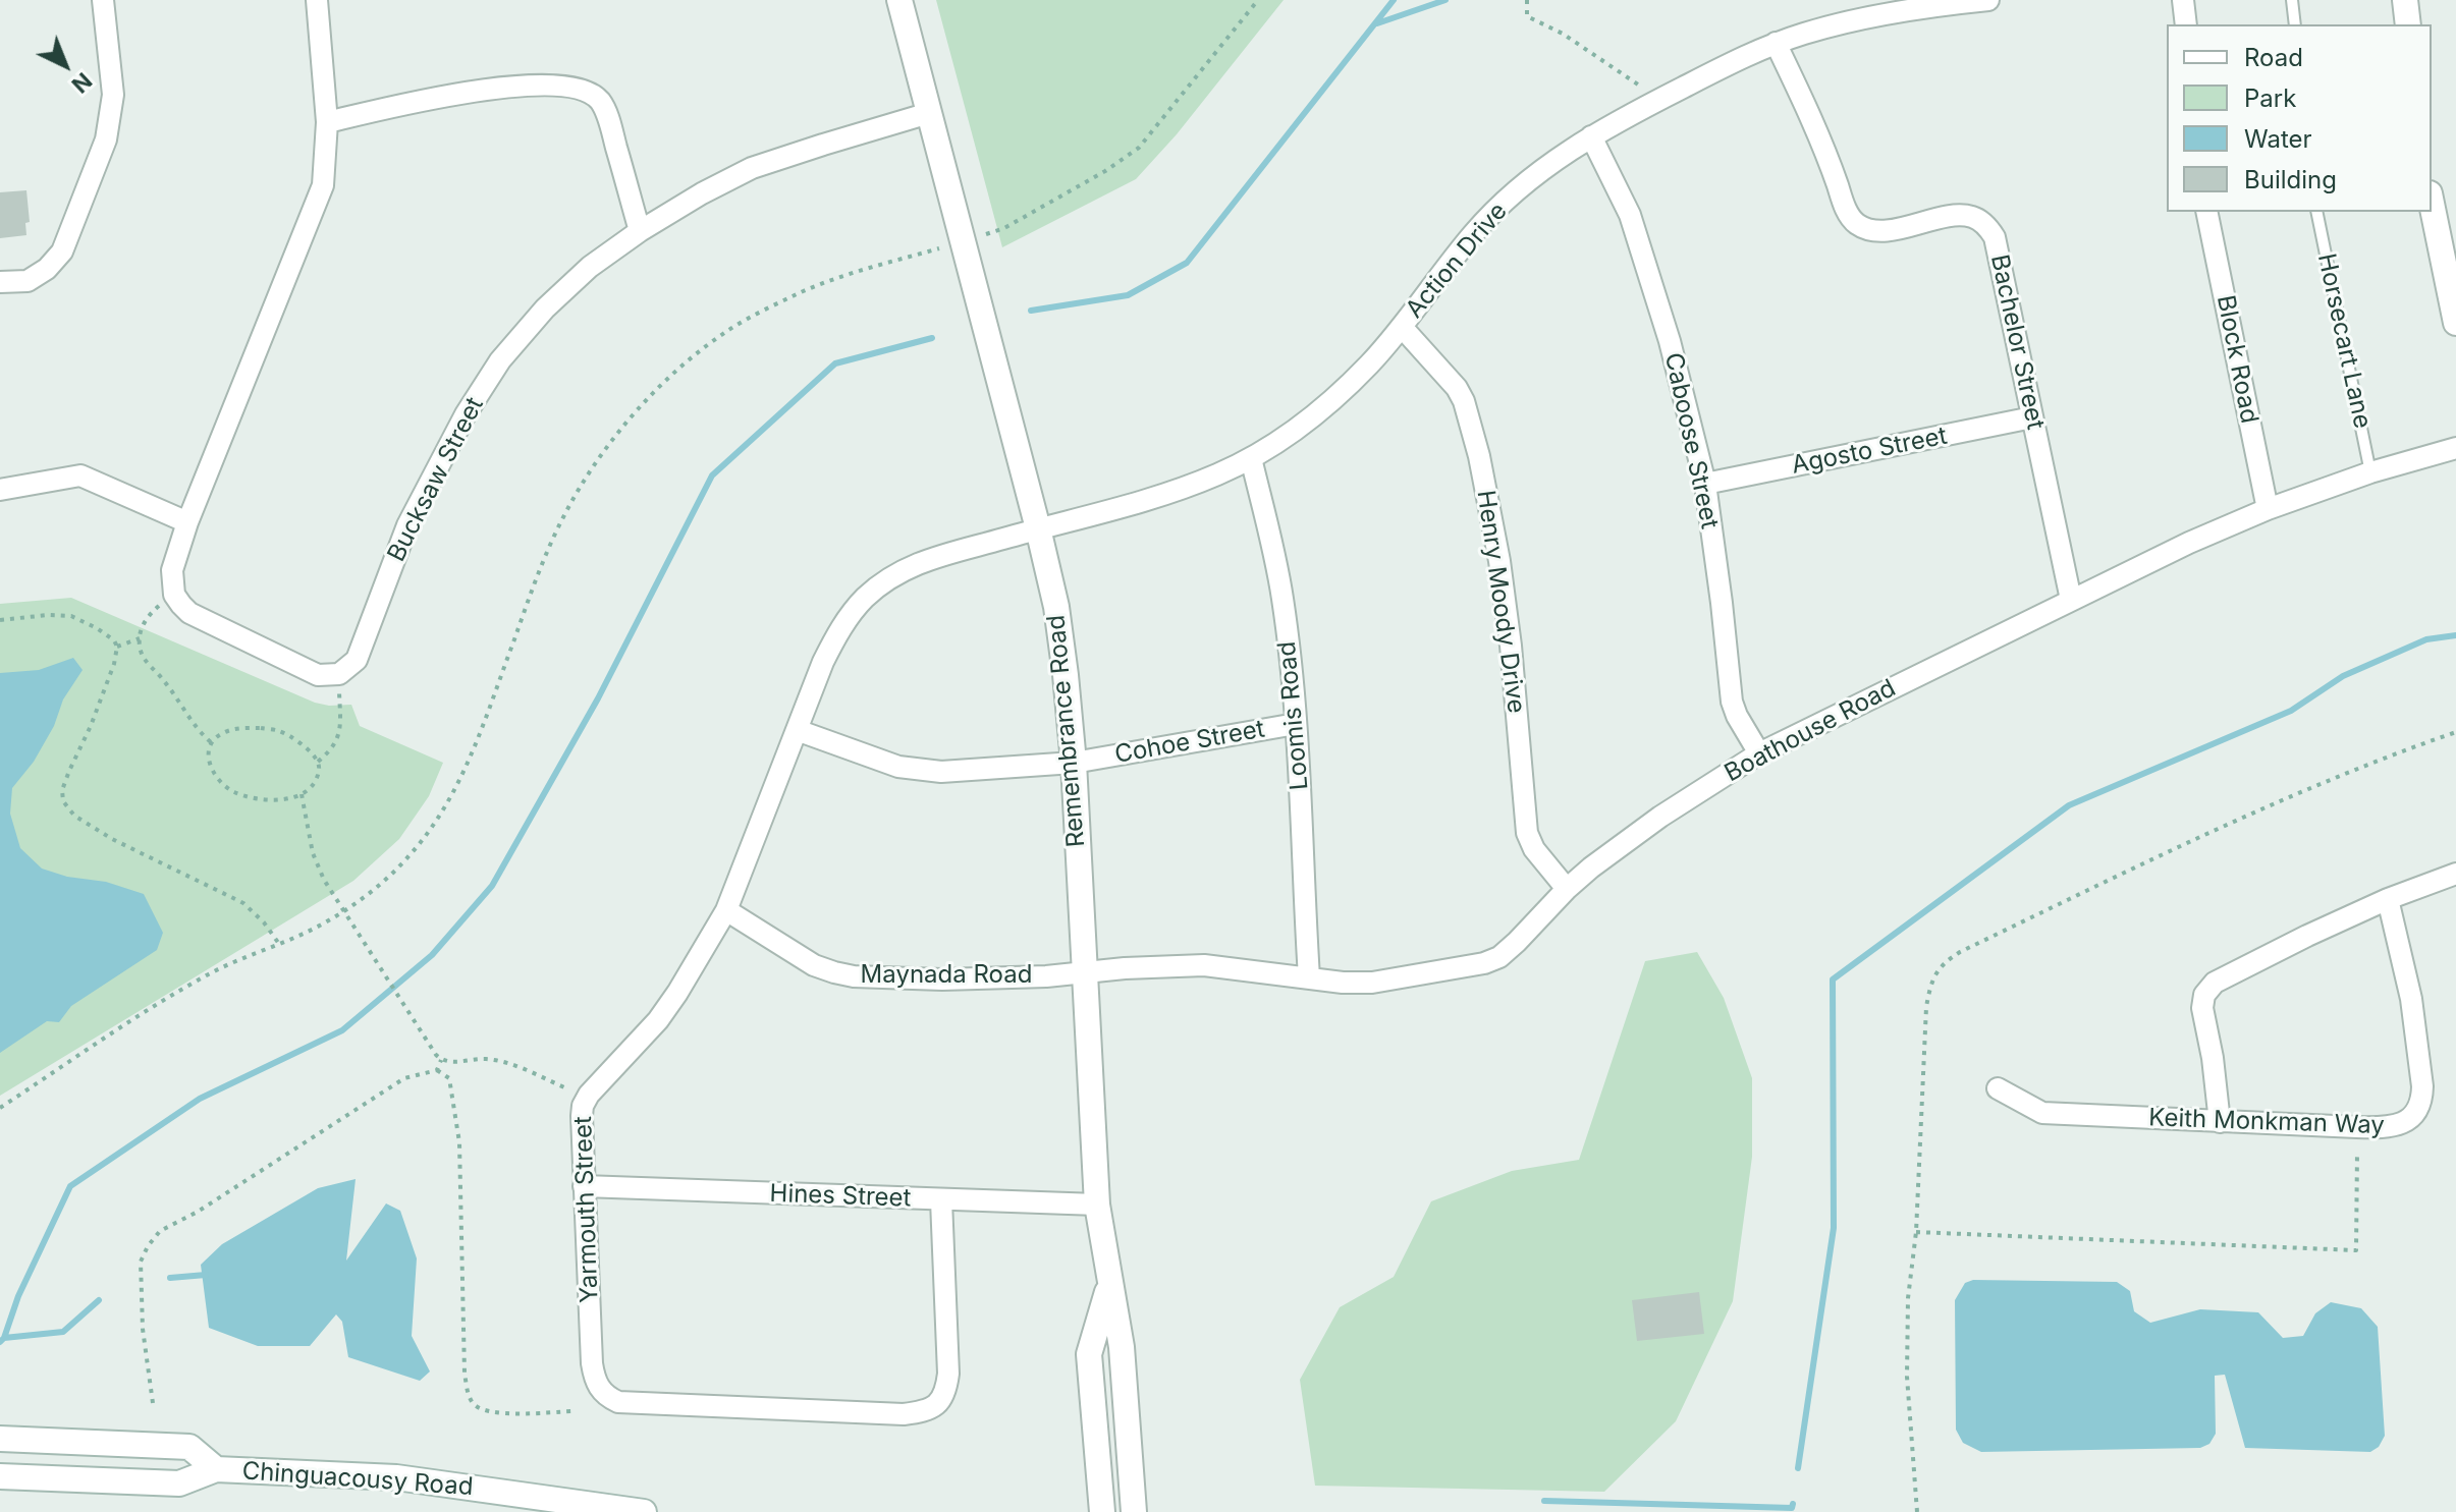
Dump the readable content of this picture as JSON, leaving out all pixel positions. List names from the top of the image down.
{
  "streets": {
    "street": [
      "Action Drive",
      "Bachelor Street",
      "Block Road",
      "Caboose Street",
      "Agosto Street",
      "Bucksaw Street",
      "Henry Moody Drive",
      "Loomis Road",
      "Remembrance Road",
      "Boathouse Road",
      "Cohoe Street",
      "Maynada Road",
      "Keith Monkman Way",
      "Hines Street",
      "Yarmouth Street",
      "Chinguacousy Road"
    ],
    "lane": ["Horsecart Lane"]
  },
  "crossings": [
    ["Action Drive", "Bachelor Street"],
    ["Action Drive", "Caboose Street"],
    ["Action Drive", "Henry Moody Drive"],
    ["Action Drive", "Loomis Road"],
    ["Action Drive", "Remembrance Road"],
    ["Action Drive", "Yarmouth Street"],
    ["Horsecart Lane", "Boathouse Road"],
    ["Bachelor Street", "Agosto Street"],
    ["Bachelor Street", "Boathouse Road"],
    ["Block Road", "Boathouse Road"],
    ["Caboose Street", "Agosto Street"],
    ["Caboose Street", "Boathouse Road"],
    ["Bucksaw Street", "Remembrance Road"],
    ["Henry Moody Drive", "Boathouse Road"],
    ["Loomis Road", "Boathouse Road"],
    ["Loomis Road", "Cohoe Street"],
    ["Remembrance Road", "Boathouse Road"],
    ["Remembrance Road", "Cohoe Street"],
    ["Remembrance Road", "Maynada Road"],
    ["Remembrance Road", "Hines Street"],
    ["Remembrance Road", "Yarmouth Street"],
    ["Boathouse Road", "Maynada Road"],
    ["Cohoe Street", "Yarmouth Street"],
    ["Maynada Road", "Yarmouth Street"],
    ["Hines Street", "Yarmouth Street"]
  ],
  "legend": [
    "Road",
    "Park",
    "Water",
    "Building"
  ],
  "north": "bottom right"
}
